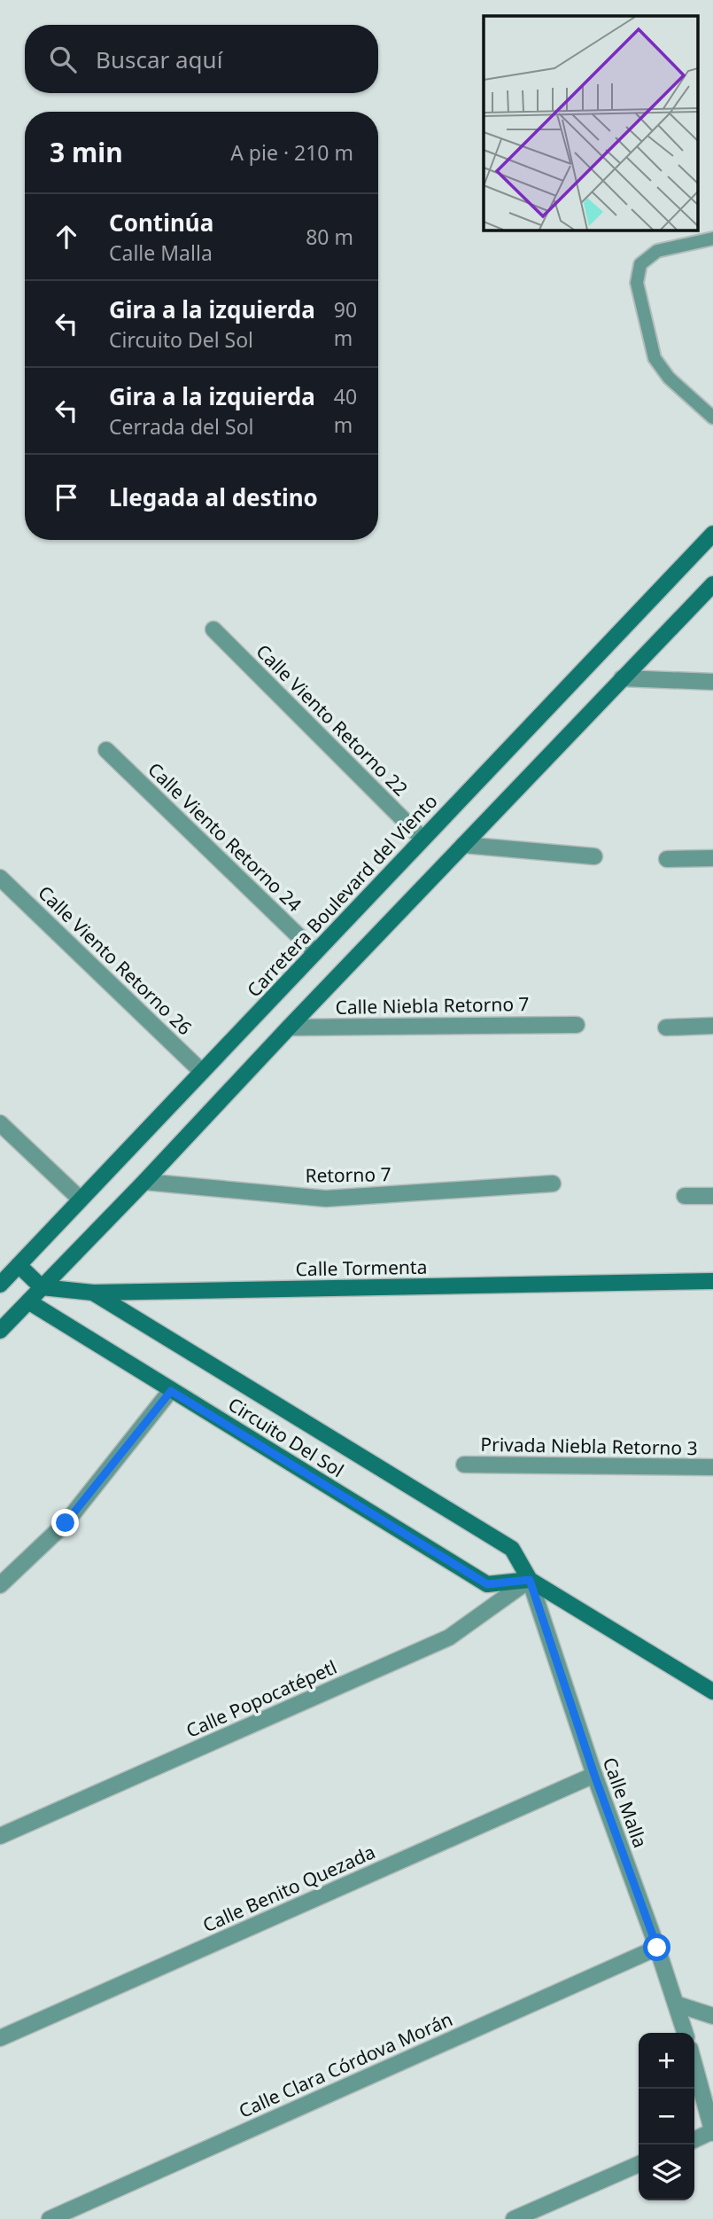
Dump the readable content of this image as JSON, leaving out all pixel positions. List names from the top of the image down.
{
  "streets": {
    "street": [
      "Calle Viento Retorno 22",
      "Calle Viento Retorno 24",
      "Carretera Boulevard del Viento",
      "Calle Viento Retorno 26",
      "Calle Niebla Retorno 7",
      "Retorno 7",
      "Calle Tormenta",
      "Circuito Del Sol",
      "Privada Niebla Retorno 3",
      "Calle Popocatépetl",
      "Calle Malla",
      "Calle Benito Quezada",
      "Calle Clara Córdova Morán"
    ]
  },
  "crossings": [
    ["Calle Viento Retorno 22", "Carretera Boulevard del Viento"],
    ["Calle Viento Retorno 24", "Carretera Boulevard del Viento"],
    ["Carretera Boulevard del Viento", "Calle Viento Retorno 26"],
    ["Calle Tormenta", "Circuito Del Sol"],
    ["Circuito Del Sol", "Calle Popocatépetl"],
    ["Circuito Del Sol", "Calle Malla"],
    ["Calle Popocatépetl", "Calle Malla"],
    ["Calle Malla", "Calle Benito Quezada"],
    ["Calle Malla", "Calle Clara Córdova Morán"]
  ],
  "page": {
    "search": "Buscar aquí",
    "heading": ["3 min", "A pie · 210 m"],
    "list": [
      ["Continúa", "Calle Malla", "80 m"],
      ["Gira a la izquierda", "Circuito Del Sol", "90 m"],
      ["Gira a la izquierda", "Cerrada del Sol", "40 m"],
      "Llegada al destino"
    ],
    "map_buttons": ["+", "−"]
  }
}
